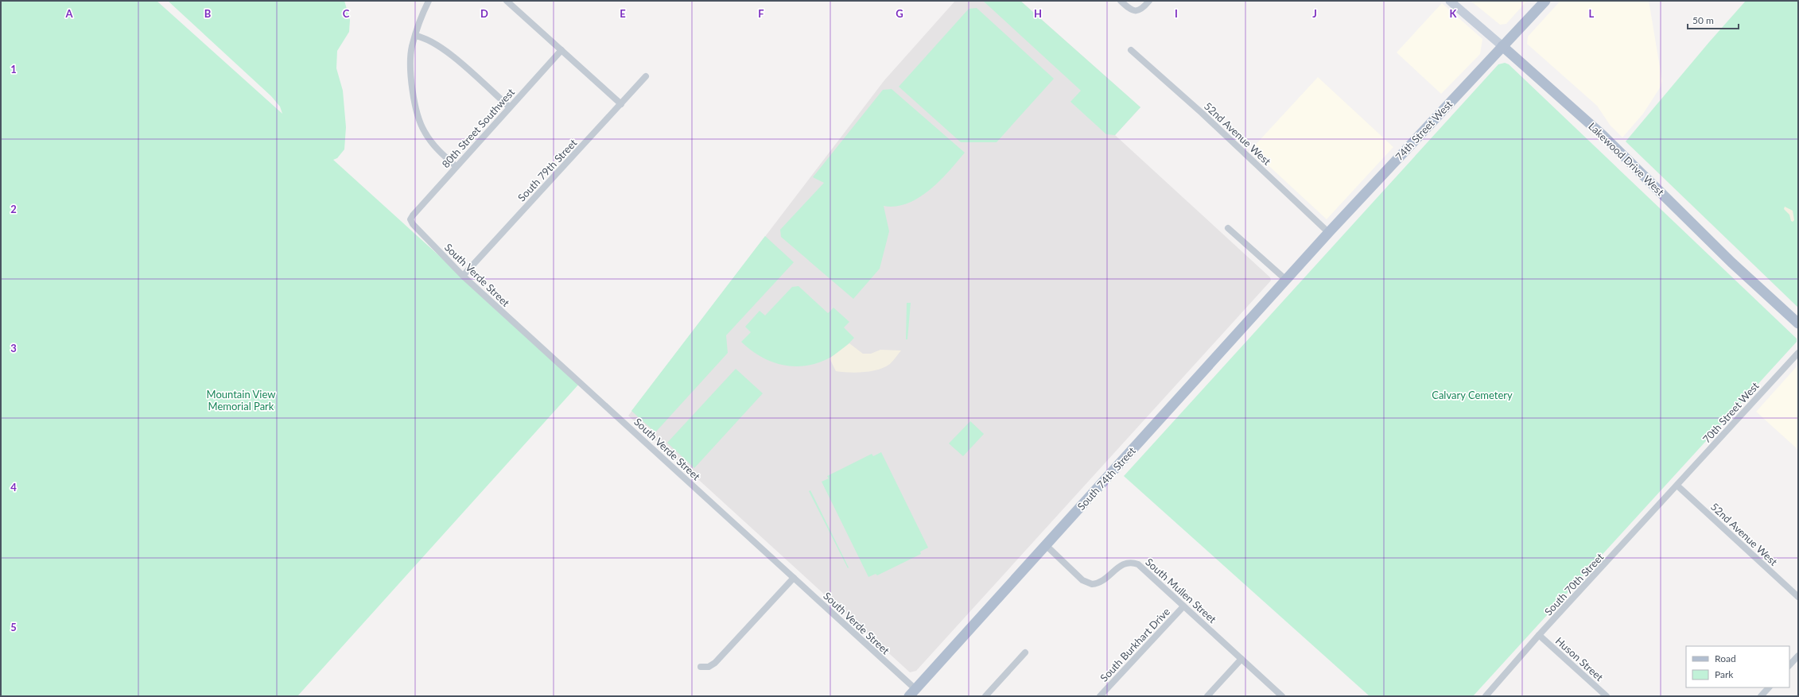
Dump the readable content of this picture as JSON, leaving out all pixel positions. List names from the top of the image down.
{
  "streets": {
    "main road": ["74th Street West", "Lakewood Drive West", "South 74th Street"],
    "street": [
      "80th Street Southwest",
      "52nd Avenue West",
      "South 79th Street",
      "South Verde Street",
      "70th Street West",
      "South 70th Street",
      "South Mullen Street",
      "South Burkhart Drive",
      "Huson Street"
    ]
  },
  "crossings": [
    ["80th Street Southwest", "South Verde Street"],
    ["74th Street West", "52nd Avenue West"],
    ["74th Street West", "Lakewood Drive West"],
    ["74th Street West", "South 74th Street"],
    ["52nd Avenue West", "70th Street West"],
    ["52nd Avenue West", "South 70th Street"],
    ["South 79th Street", "South Verde Street"],
    ["South Verde Street", "South 74th Street"],
    ["70th Street West", "South 70th Street"],
    ["South 74th Street", "South Mullen Street"],
    ["South 70th Street", "Huson Street"],
    ["South Mullen Street", "South Burkhart Drive"]
  ],
  "parks": ["Mountain View Memorial Park", "Calvary Cemetery"],
  "legend": ["Road", "Park"],
  "scale_bar": "50 m",
  "grid": {
    "columns": [
      "A",
      "B",
      "C",
      "D",
      "E",
      "F",
      "G",
      "H",
      "I",
      "J",
      "K",
      "L"
    ],
    "rows": [
      "1",
      "2",
      "3",
      "4",
      "5"
    ]
  }
}
